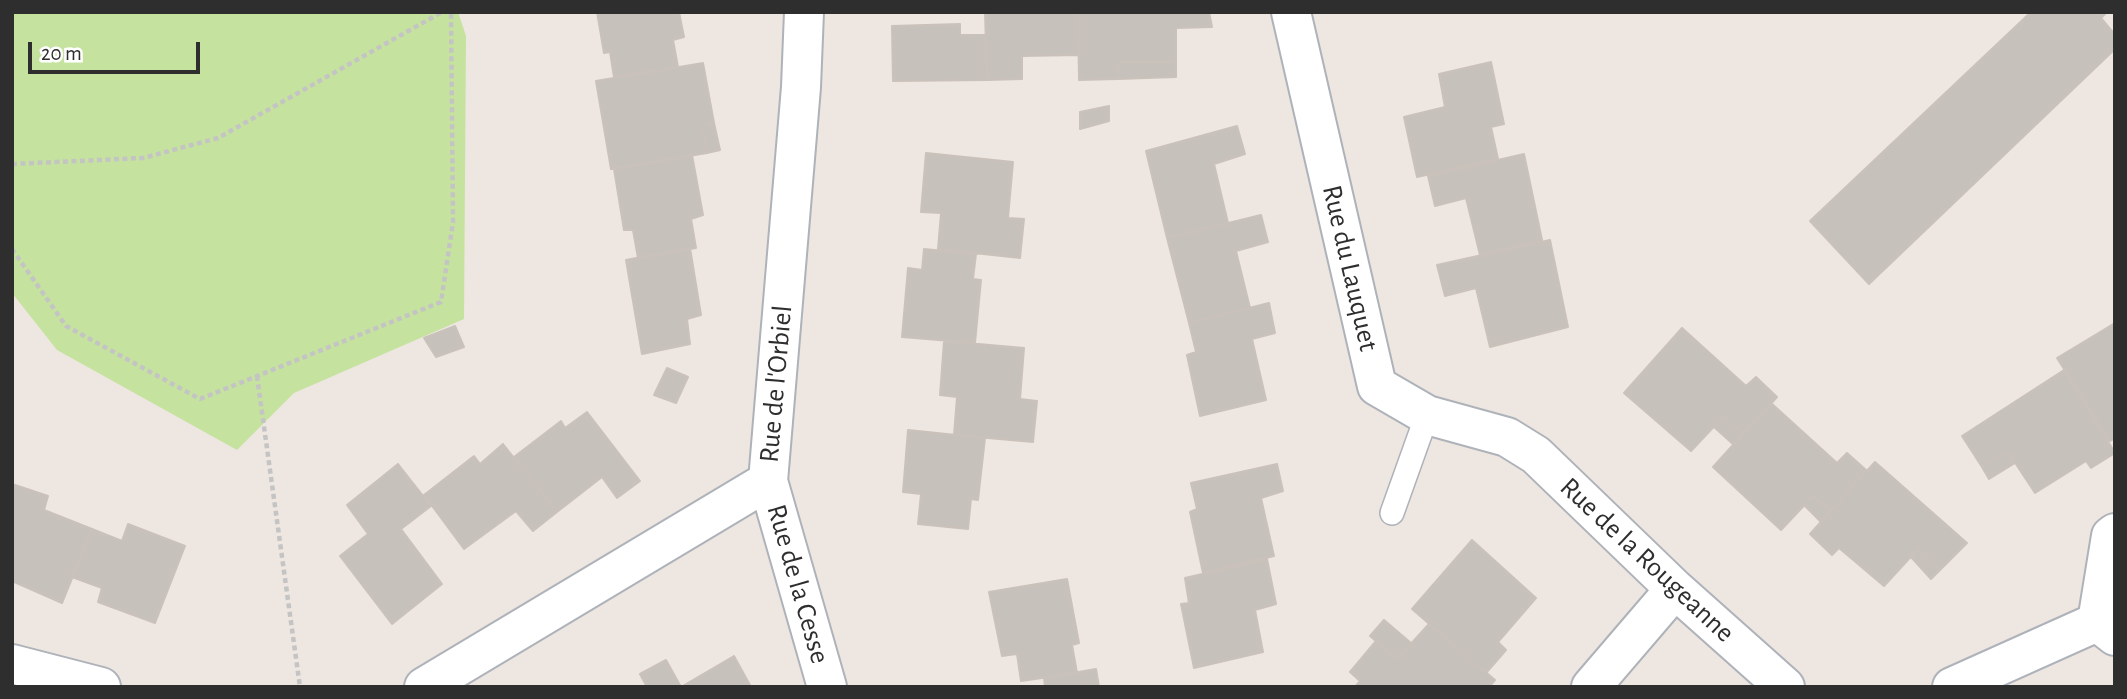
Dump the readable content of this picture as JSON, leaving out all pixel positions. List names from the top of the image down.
{
  "streets": {
    "street": [
      "Rue du Lauquet",
      "Rue de l'Orbiel",
      "Rue de la Rougeanne",
      "Rue de la Cesse"
    ]
  },
  "crossings": [
    ["Rue du Lauquet", "Rue de la Rougeanne"],
    ["Rue de l'Orbiel", "Rue de la Cesse"]
  ],
  "scale_bar": "20 m"
}
